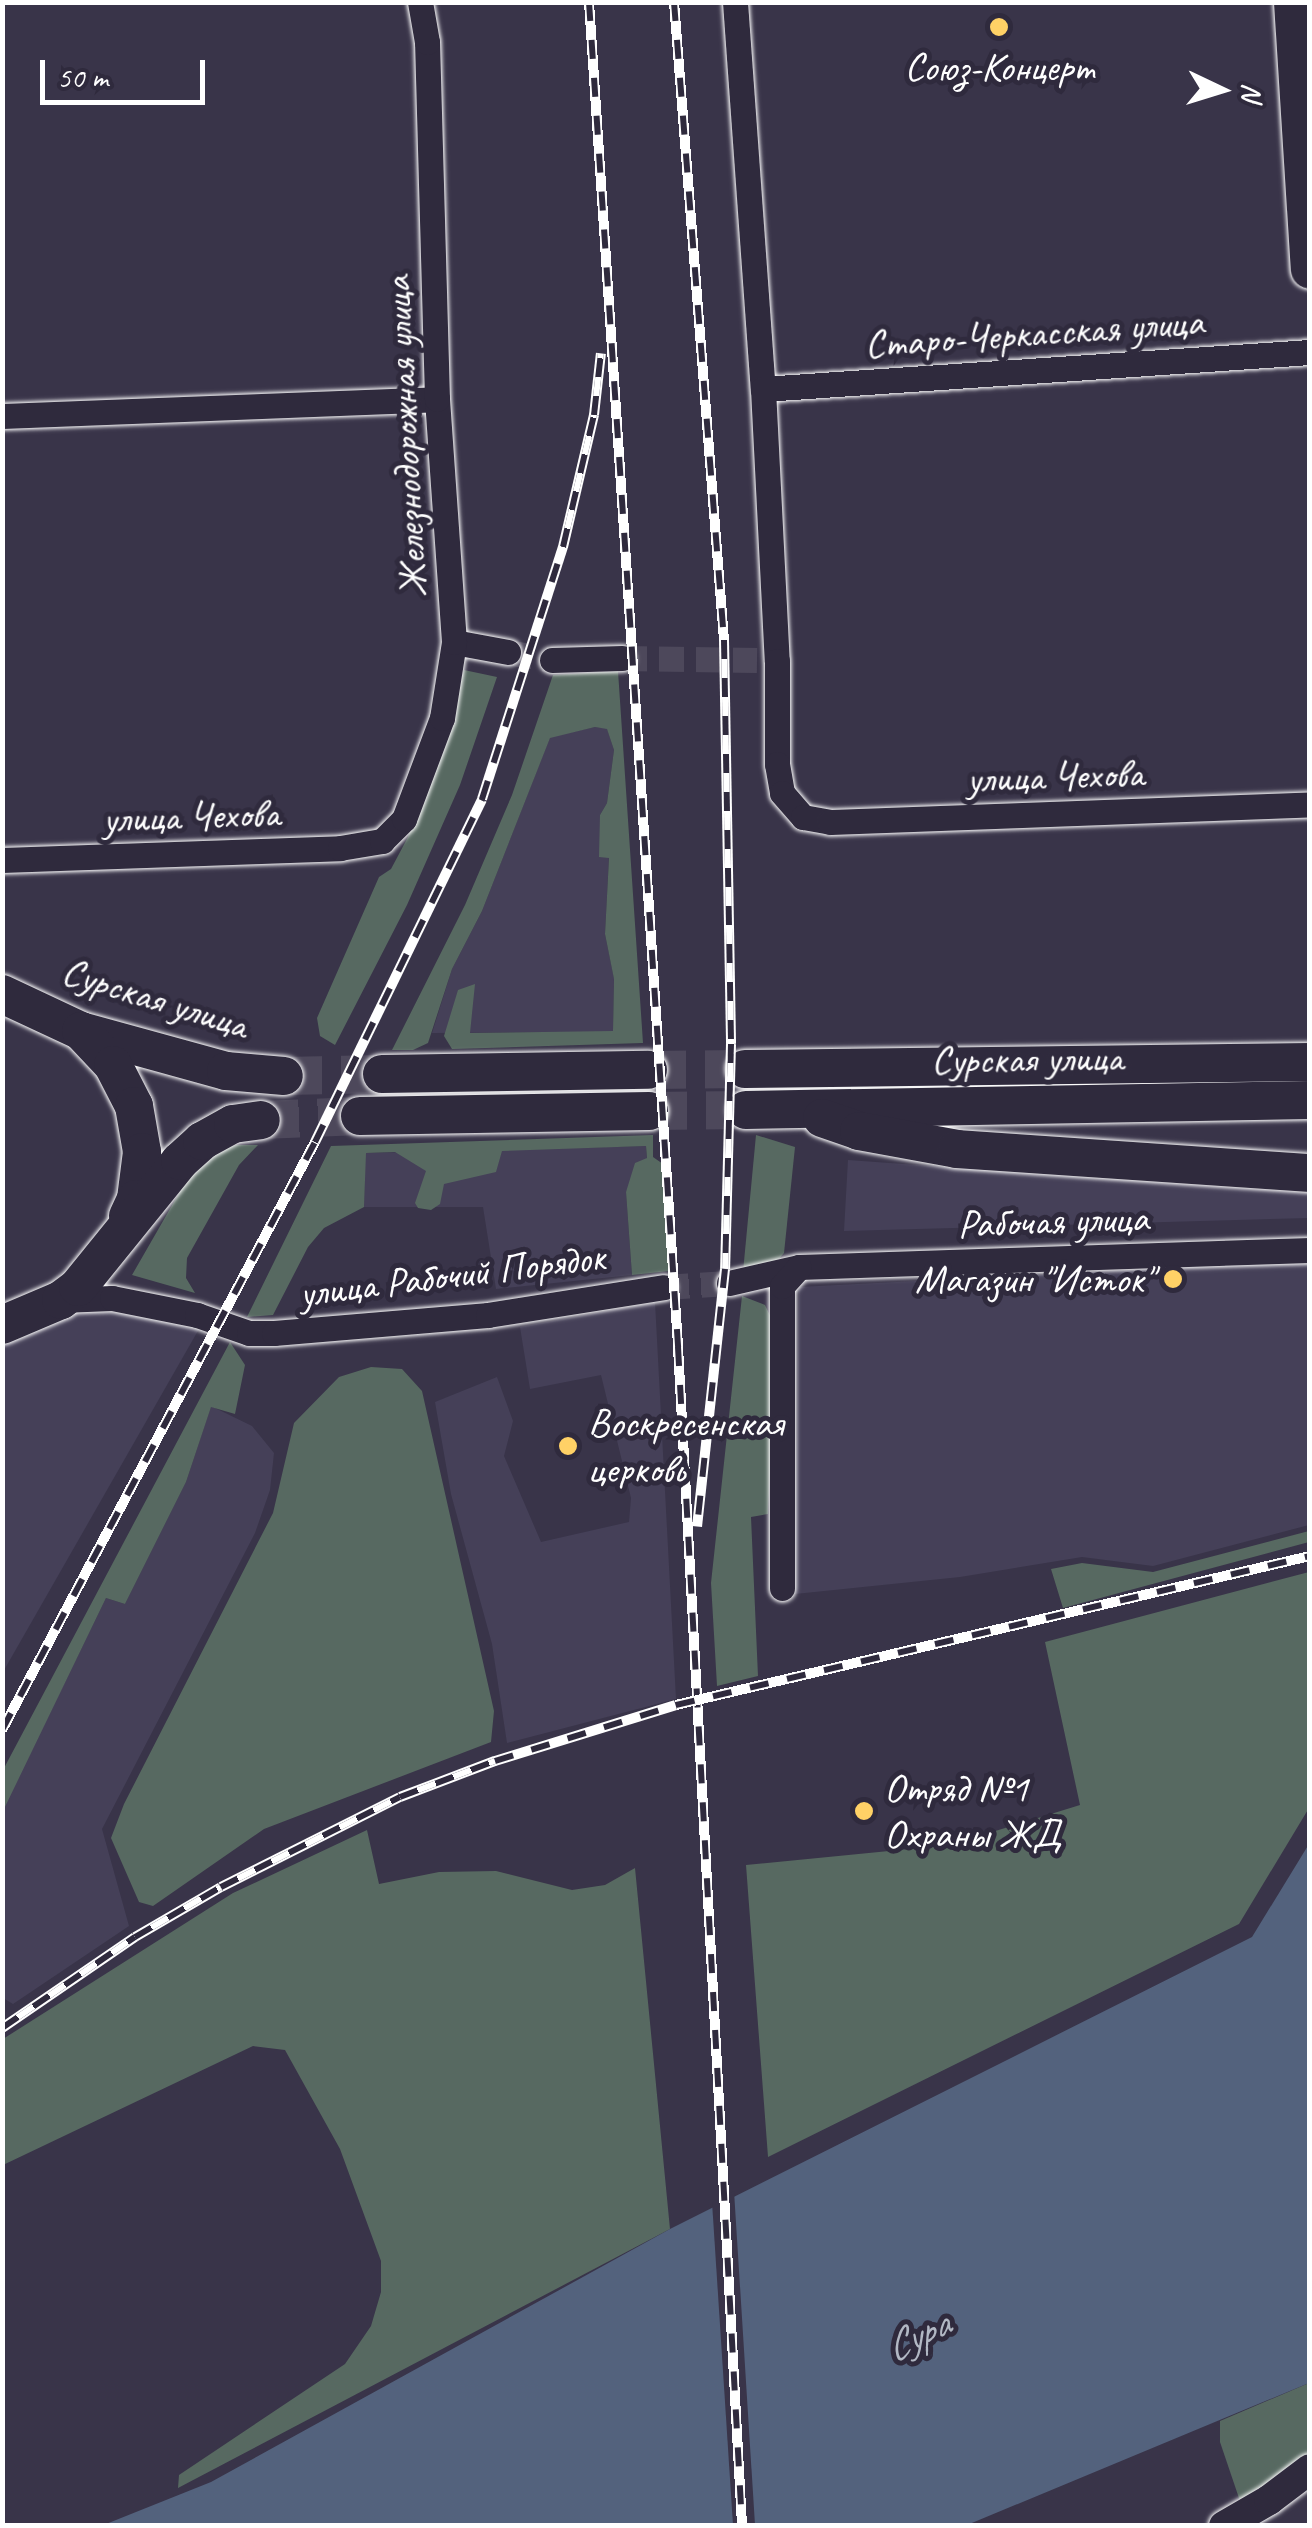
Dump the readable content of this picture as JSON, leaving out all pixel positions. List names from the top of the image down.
{
  "streets": {
    "main road": ["Сурская улица"],
    "street": [
      "Старо-Черкасская улица",
      "Железнодорожная улица",
      "улица Чехова",
      "Рабочая улица",
      "улица Рабочий Порядок"
    ]
  },
  "crossings": [
    ["Старо-Черкасская улица", "улица Чехова"],
    ["Железнодорожная улица", "улица Чехова"]
  ],
  "water": ["Сура"],
  "places": [
    "Союз-Концерт",
    "Магазин \"Исток\"",
    "Воскресенская церковь",
    "Отряд №1 Охраны ЖД"
  ],
  "scale_bar": "50 m",
  "north": "right"
}
